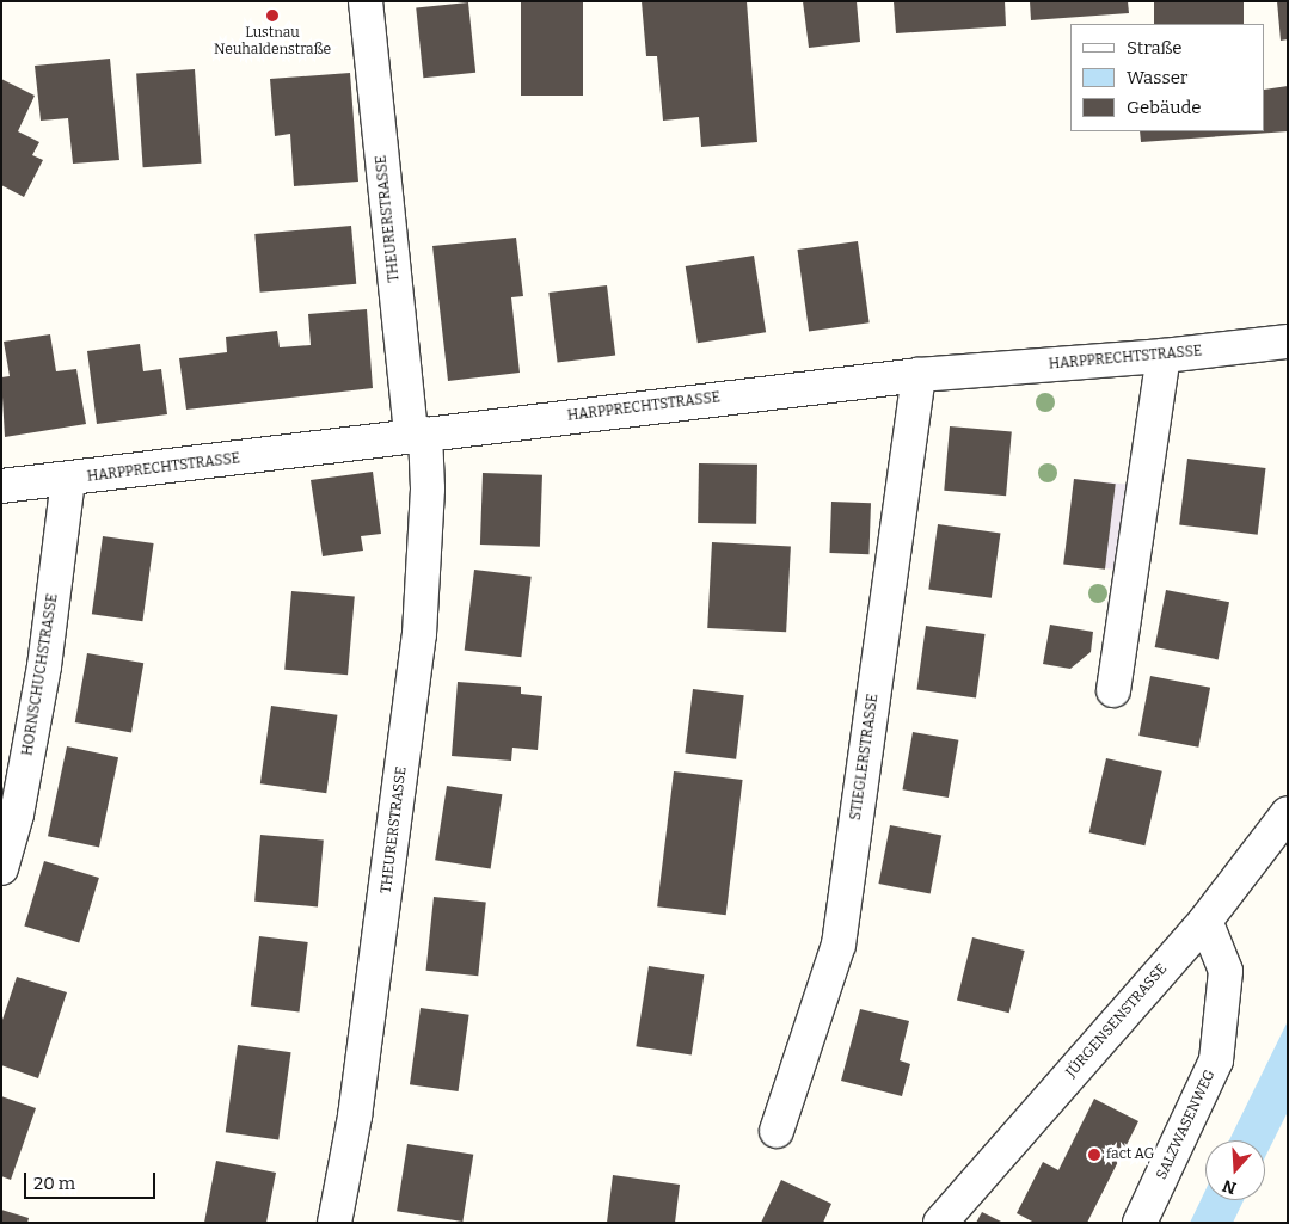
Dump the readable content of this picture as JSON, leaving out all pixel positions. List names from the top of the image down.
{
  "streets": {
    "street": [
      "THEURERSTRASSE",
      "HARPPRECHTSTRASSE",
      "HORNSCHUCHSTRASSE",
      "STIEGLERSTRASSE",
      "JÜRGENSENSTRASSE",
      "SALZWASENWEG"
    ]
  },
  "crossings": [
    ["THEURERSTRASSE", "HARPPRECHTSTRASSE"],
    ["HARPPRECHTSTRASSE", "HORNSCHUCHSTRASSE"],
    ["HARPPRECHTSTRASSE", "STIEGLERSTRASSE"],
    ["JÜRGENSENSTRASSE", "SALZWASENWEG"]
  ],
  "places": ["Lustnau Neuhaldenstraße", "fact AG"],
  "legend": ["Straße", "Wasser", "Gebäude"],
  "scale_bar": "20 m",
  "north": "bottom"
}
